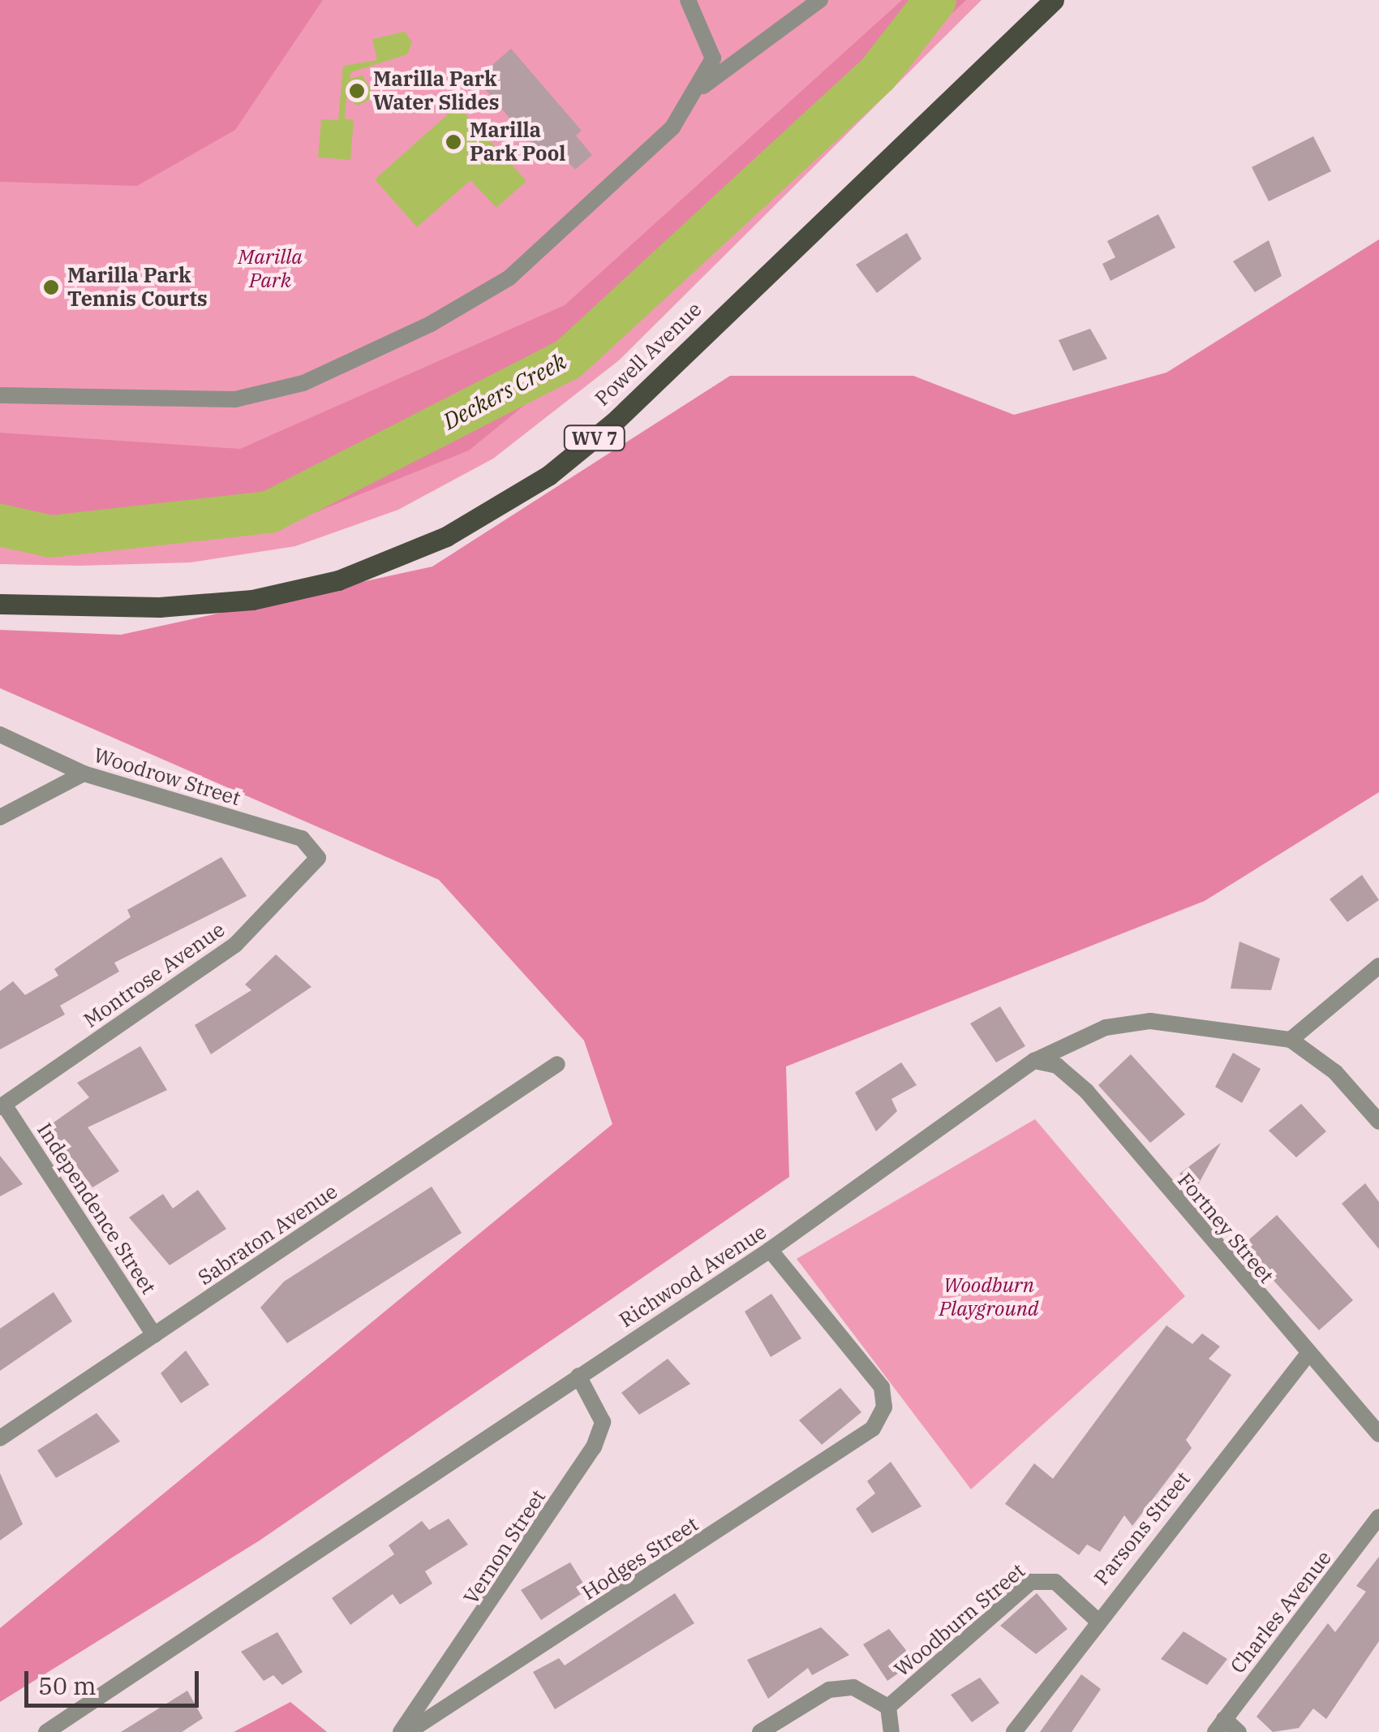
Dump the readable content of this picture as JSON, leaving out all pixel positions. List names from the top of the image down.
{
  "streets": {
    "main road": ["Powell Avenue", "WV 7"],
    "street": [
      "Woodrow Street",
      "Montrose Avenue",
      "Independence Street",
      "Fortney Street",
      "Sabraton Avenue",
      "Richwood Avenue",
      "Parsons Street",
      "Vernon Street",
      "Hodges Street",
      "Charles Avenue",
      "Woodburn Street"
    ]
  },
  "crossings": [
    ["Woodrow Street", "Montrose Avenue"],
    ["Montrose Avenue", "Independence Street"],
    ["Independence Street", "Sabraton Avenue"],
    ["Fortney Street", "Richwood Avenue"],
    ["Fortney Street", "Parsons Street"],
    ["Richwood Avenue", "Vernon Street"],
    ["Richwood Avenue", "Hodges Street"],
    ["Parsons Street", "Woodburn Street"]
  ],
  "water": ["Deckers Creek"],
  "parks": ["Marilla Park", "Woodburn Playground"],
  "places": ["Marilla Park Water Slides", "Marilla Park Pool", "Marilla Park Tennis Courts"],
  "scale_bar": "50 m"
}
